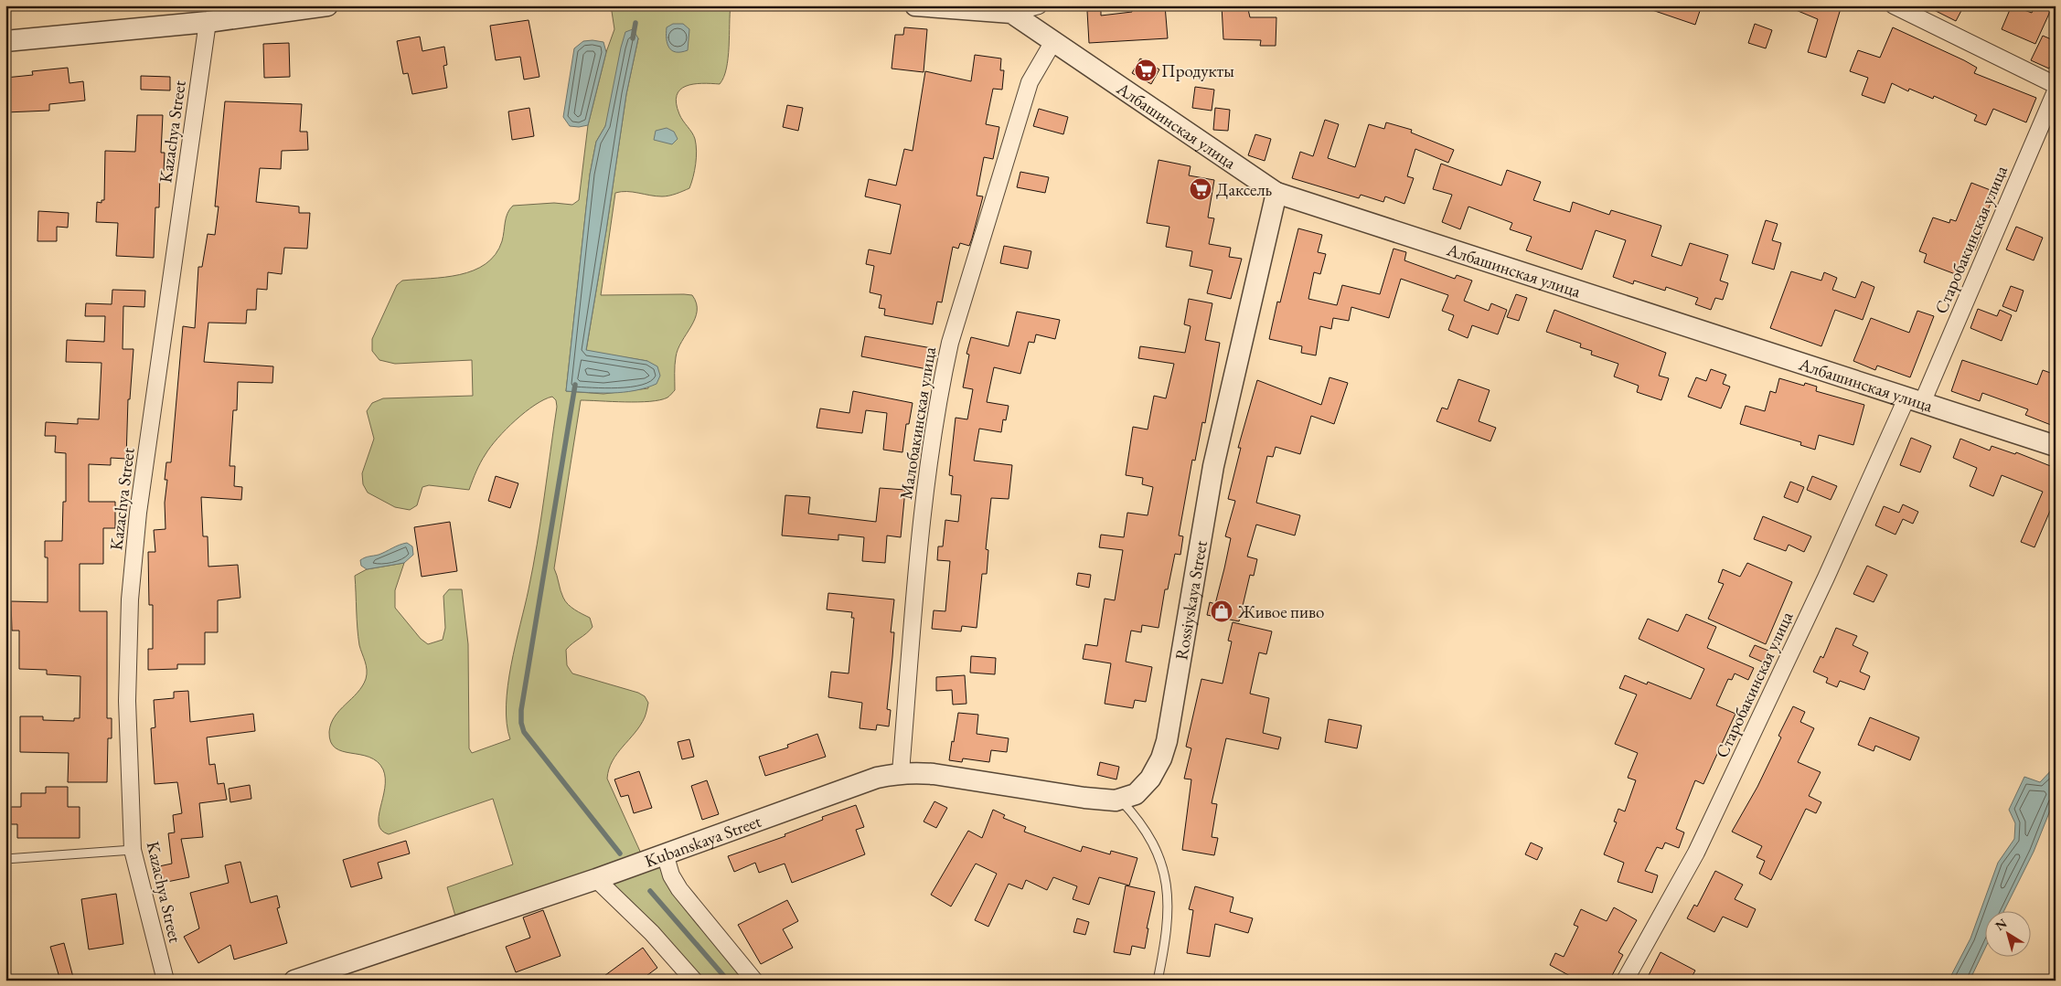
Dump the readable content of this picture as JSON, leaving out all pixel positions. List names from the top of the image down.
{
  "streets": {
    "street": [
      "Албашинская улица",
      "Kazachya Street",
      "Старобакинская улица",
      "Малобакинская улица",
      "Rossiyskaya Street",
      "Kubanskaya Street"
    ]
  },
  "crossings": [
    ["Албашинская улица", "Старобакинская улица"],
    ["Албашинская улица", "Малобакинская улица"],
    ["Албашинская улица", "Rossiyskaya Street"],
    ["Малобакинская улица", "Kubanskaya Street"],
    ["Rossiyskaya Street", "Kubanskaya Street"]
  ],
  "places": {
    "supermarket": ["Продукты", "Даксель"],
    "shop": ["Живое пиво"]
  },
  "north": "top left"
}
